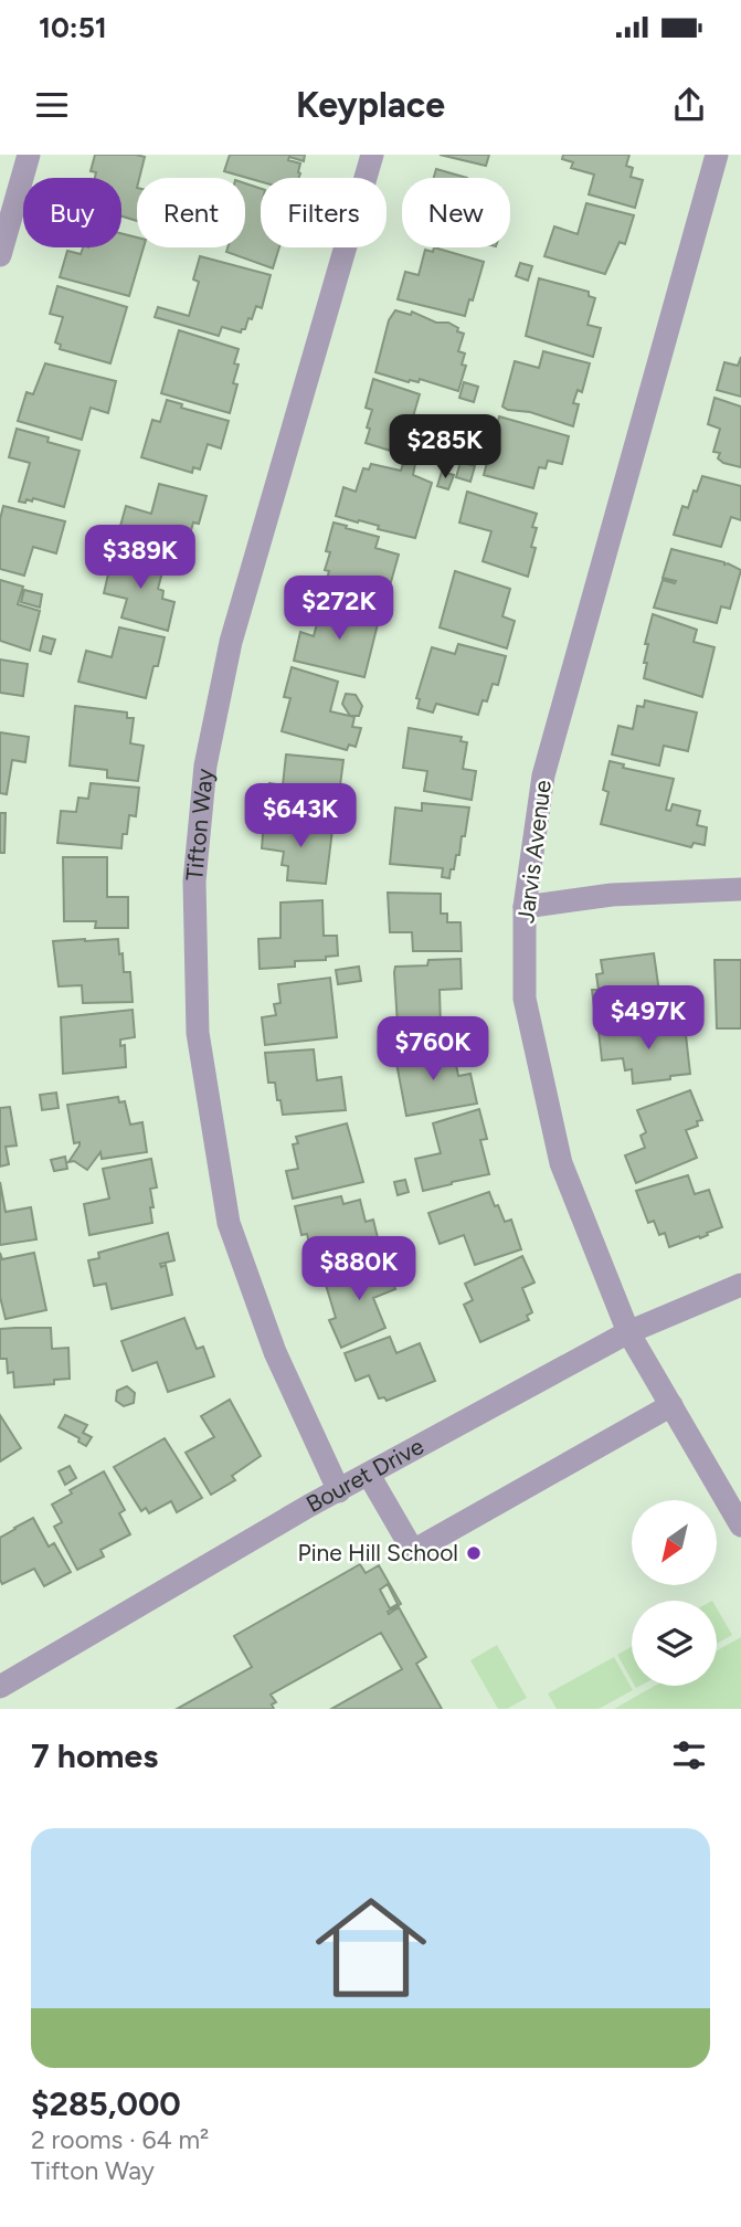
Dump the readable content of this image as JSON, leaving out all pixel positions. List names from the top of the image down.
{
  "streets": {
    "street": ["Tifton Way", "Jarvis Avenue", "Bouret Drive"]
  },
  "crossings": [
    ["Tifton Way", "Bouret Drive"],
    ["Jarvis Avenue", "Bouret Drive"]
  ],
  "places": ["Pine Hill School"],
  "north": "bottom left",
  "page": {
    "status": "10:51",
    "header": "Keyplace",
    "chip": [
      "Buy",
      "Rent",
      "Filters",
      "New"
    ],
    "price": [
      "$285K",
      "$389K",
      "$272K",
      "$643K",
      "$497K",
      "$760K",
      "$880K"
    ],
    "heading": "7 homes",
    "list": [
      {
        "name": "$285,000",
        "note": "2 rooms · 64 m² · Tifton Way"
      }
    ]
  }
}
